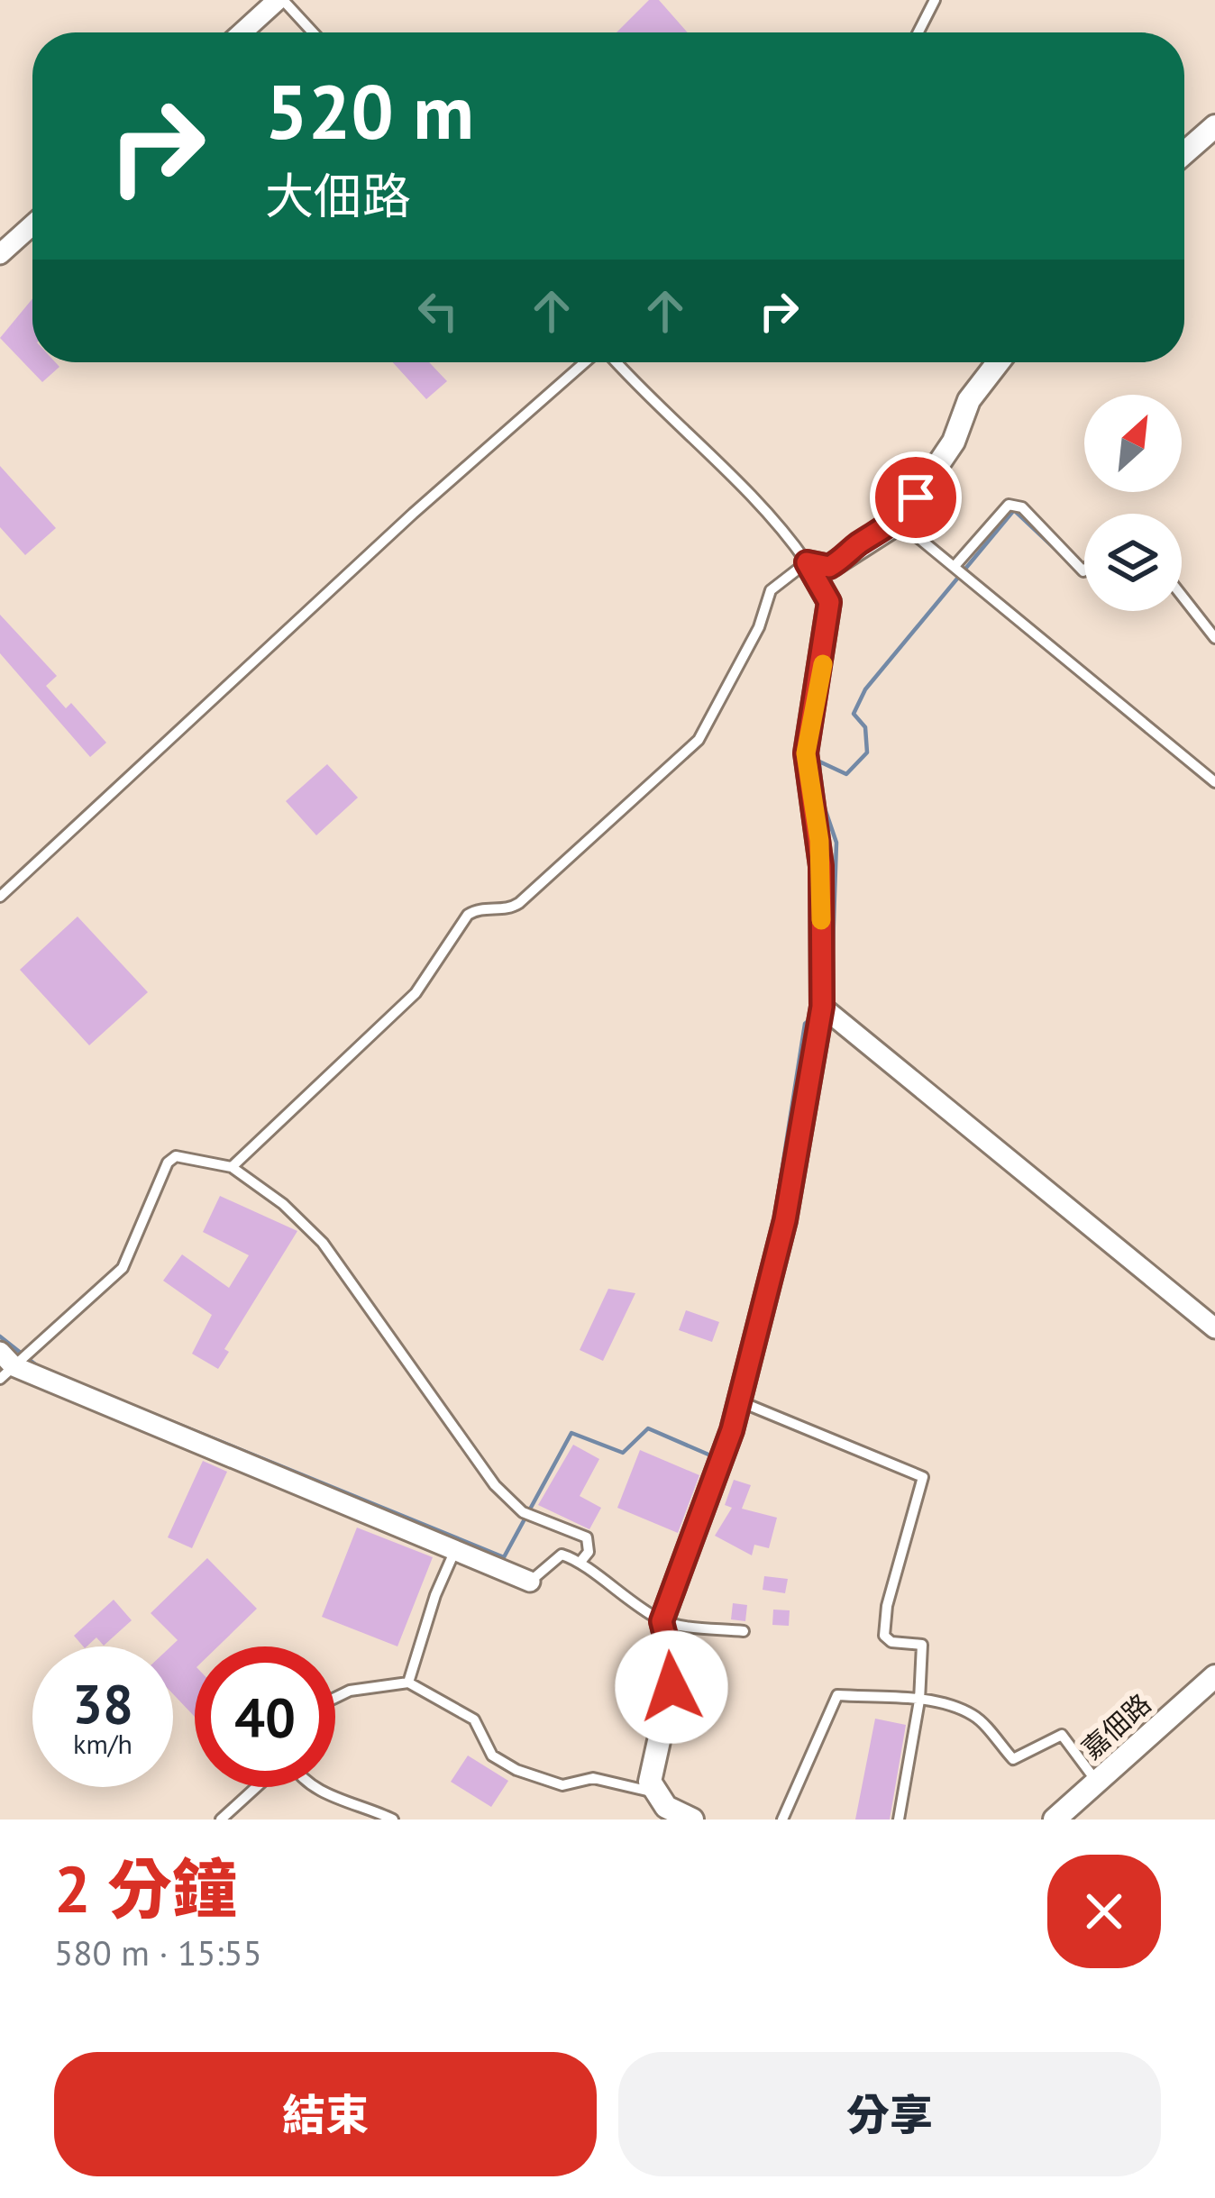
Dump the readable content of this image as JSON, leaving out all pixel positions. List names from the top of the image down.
{
  "streets": {
    "street": ["嘉佃路"]
  },
  "north": "top right",
  "page": {
    "turn": ["520 m", "大佃路"],
    "speed": "38 km/h",
    "limit": "40",
    "heading": ["2 分鐘", "580 m · 15:55"],
    "buttons": ["結束", "分享"]
  }
}
